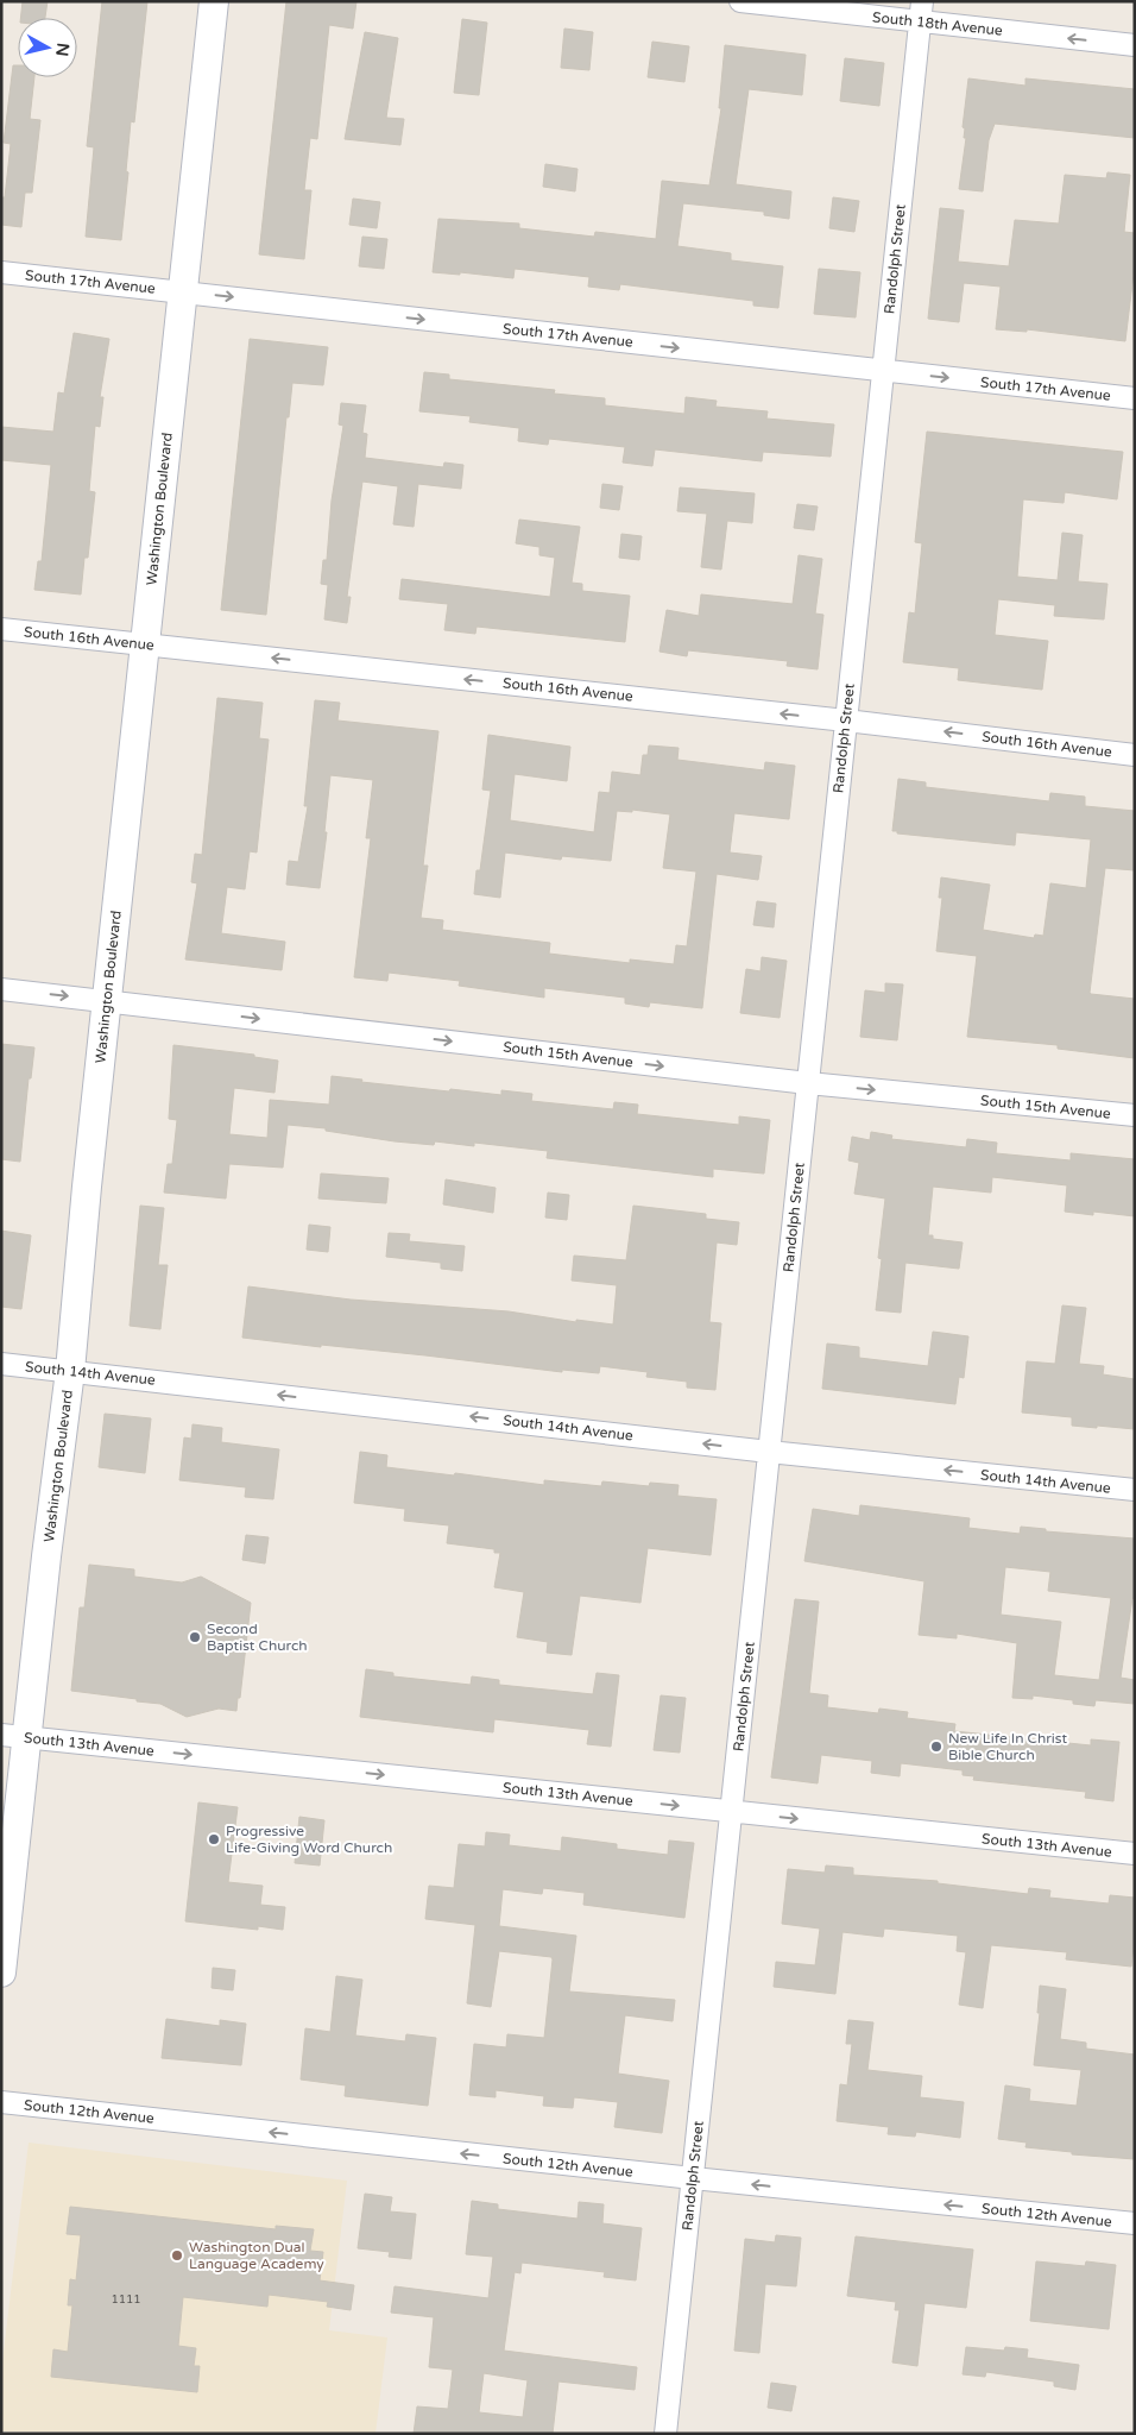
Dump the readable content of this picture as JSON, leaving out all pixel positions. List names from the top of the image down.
{
  "streets": {
    "street": [
      "South 18th Avenue",
      "Randolph Street",
      "South 17th Avenue",
      "Washington Boulevard",
      "South 16th Avenue",
      "South 15th Avenue",
      "South 14th Avenue",
      "South 13th Avenue",
      "South 12th Avenue"
    ]
  },
  "crossings": [
    ["South 18th Avenue", "Randolph Street"],
    ["Randolph Street", "South 17th Avenue"],
    ["Randolph Street", "South 16th Avenue"],
    ["Randolph Street", "South 15th Avenue"],
    ["Randolph Street", "South 14th Avenue"],
    ["Randolph Street", "South 13th Avenue"],
    ["Randolph Street", "South 12th Avenue"],
    ["South 17th Avenue", "Washington Boulevard"],
    ["Washington Boulevard", "South 16th Avenue"],
    ["Washington Boulevard", "South 15th Avenue"],
    ["Washington Boulevard", "South 14th Avenue"],
    ["Washington Boulevard", "South 13th Avenue"]
  ],
  "one_way": [
    "South 18th Avenue",
    "South 17th Avenue",
    "South 16th Avenue",
    "South 15th Avenue",
    "South 14th Avenue",
    "South 13th Avenue",
    "South 12th Avenue"
  ],
  "places": [
    "Second Baptist Church",
    "New Life In Christ Bible Church",
    "Progressive Life-Giving Word Church",
    "Washington Dual Language Academy"
  ],
  "house_numbers": ["1111"],
  "north": "right"
}
